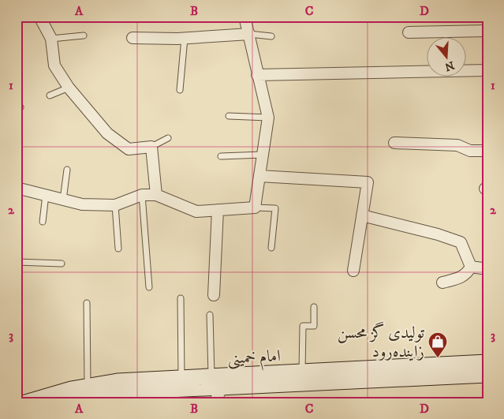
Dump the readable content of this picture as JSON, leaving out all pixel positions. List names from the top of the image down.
{
  "streets": {
    "main road": ["امام خمینی"]
  },
  "places": {
    "shop": ["تولیدی گز محسن زاینده‌رود"]
  },
  "north": "bottom",
  "grid": {
    "columns": [
      "A",
      "B",
      "C",
      "D"
    ],
    "rows": ["1", "2", "3"]
  }
}
